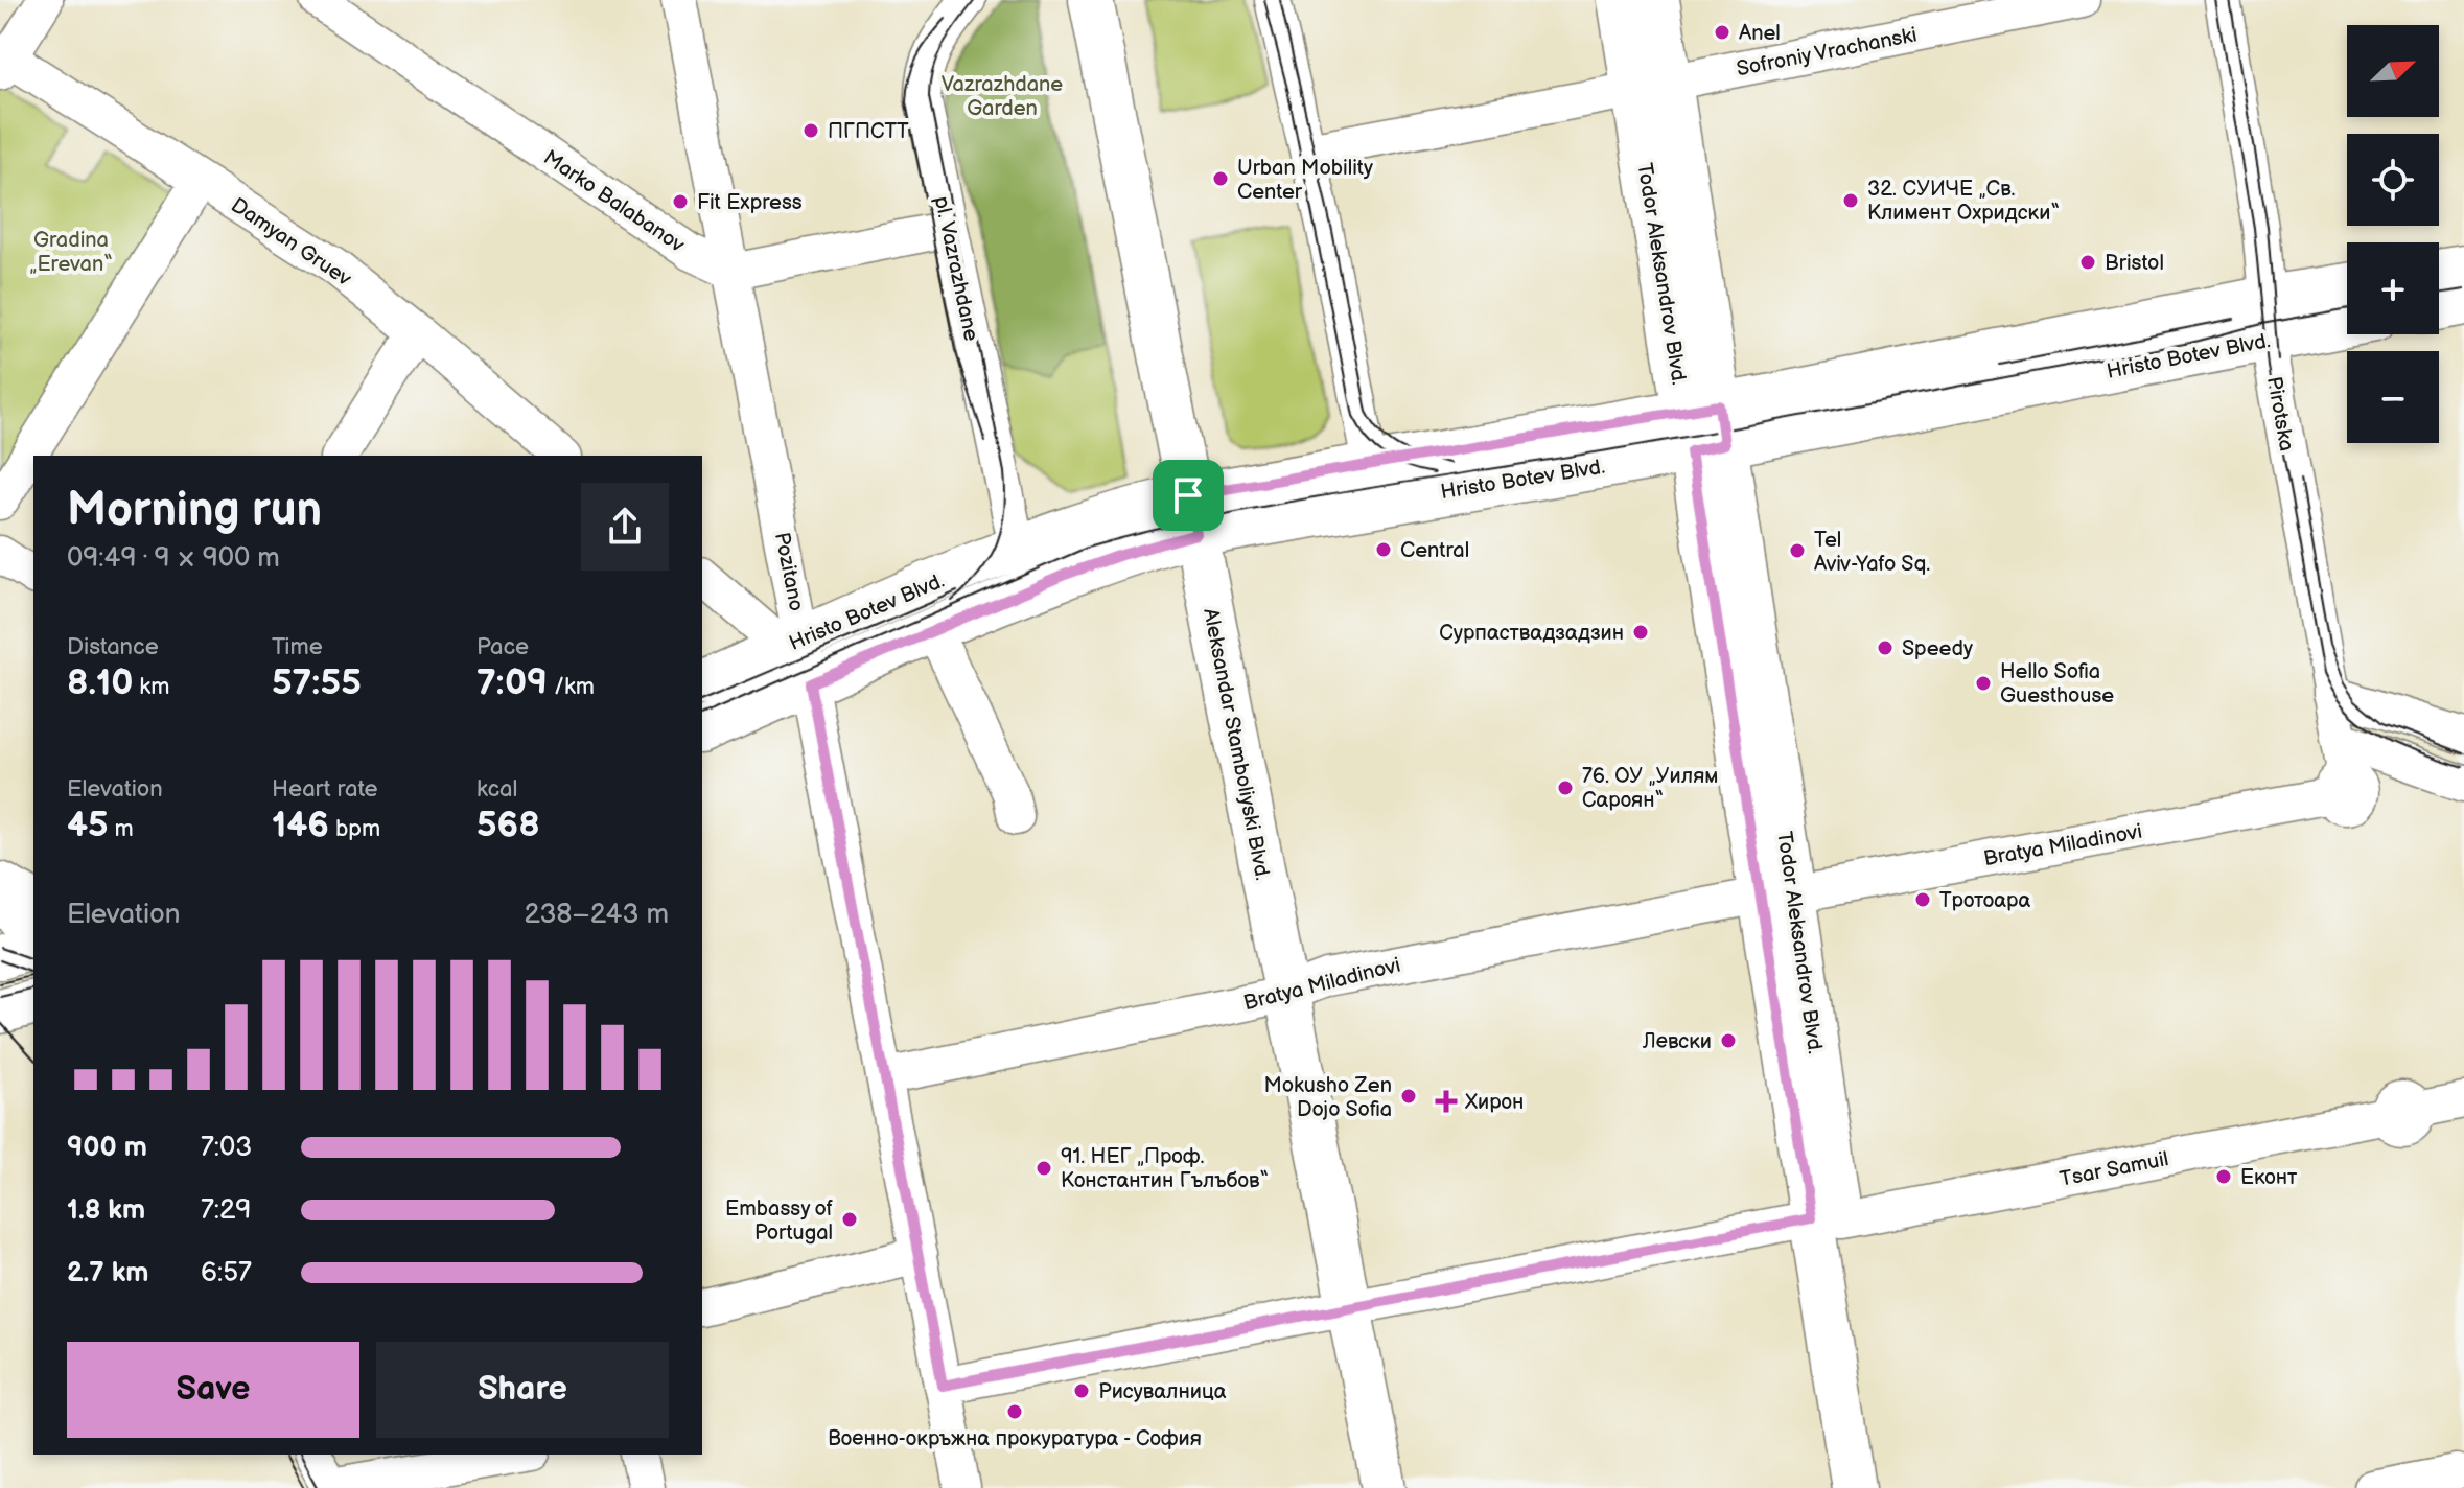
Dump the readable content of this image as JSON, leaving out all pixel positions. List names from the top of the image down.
{
  "streets": {
    "main road": ["Todor Aleksandrov Blvd.", "Hristo Botev Blvd.", "Aleksandar Stamboliyski Blvd."],
    "street": [
      "Sofroniy Vrachanski",
      "Marko Balabanov",
      "Damyan Gruev",
      "pl. Vazrazhdane",
      "Pirotska",
      "Pozitano",
      "Bratya Miladinovi",
      "Tsar Samuil"
    ]
  },
  "crossings": [
    ["Sofroniy Vrachanski", "Todor Aleksandrov Blvd."],
    ["Marko Balabanov", "Pozitano"],
    ["pl. Vazrazhdane", "Hristo Botev Blvd."],
    ["Todor Aleksandrov Blvd.", "Hristo Botev Blvd."],
    ["Todor Aleksandrov Blvd.", "Bratya Miladinovi"],
    ["Todor Aleksandrov Blvd.", "Tsar Samuil"],
    ["Hristo Botev Blvd.", "Pirotska"],
    ["Hristo Botev Blvd.", "Pozitano"],
    ["Hristo Botev Blvd.", "Aleksandar Stamboliyski Blvd."],
    ["Pirotska", "Bratya Miladinovi"],
    ["Pozitano", "Bratya Miladinovi"],
    ["Pozitano", "Tsar Samuil"],
    ["Aleksandar Stamboliyski Blvd.", "Bratya Miladinovi"],
    ["Aleksandar Stamboliyski Blvd.", "Tsar Samuil"]
  ],
  "parks": ["Vazrazhdane Garden", "Gradina „Erevan“"],
  "places": {
    "other": [
      "Anel",
      "ПГПСТТ",
      "Urban Mobility Center",
      "32. СУИЧЕ „Св. Климент Охридски“",
      "Fit Express",
      "Bristol",
      "Central",
      "Tel Aviv-Yafo Sq.",
      "Сурпаствадзадзин",
      "Speedy",
      "Hello Sofia Guesthouse",
      "76. ОУ „Уилям Сароян“",
      "Тротоара",
      "Левски",
      "Mokusho Zen Dojo Sofia",
      "91. НЕГ „Проф. Константин Гълъбов“",
      "Еконт",
      "Embassy of Portugal",
      "Рисувалница",
      "Военно-окръжна прокуратура - София"
    ],
    "health": ["Хирон"]
  },
  "north": "top right",
  "page": {
    "map_buttons": ["+", "−"],
    "heading": ["Morning run", "09:49 · 9 × 900 m"],
    "stats": [
      ["Distance", "8.10 km"],
      ["Time", "57:55"],
      ["Pace", "7:09 /km"],
      ["Elevation", "45 m"],
      ["Heart rate", "146 bpm"],
      ["kcal", "568"]
    ],
    "chart": ["Elevation", "238–243 m"],
    "list": [
      {
        "name": "900 m",
        "note": "7:03"
      },
      {
        "name": "1.8 km",
        "note": "7:29"
      },
      {
        "name": "2.7 km",
        "note": "6:57"
      }
    ],
    "buttons": ["Save", "Share"]
  }
}
